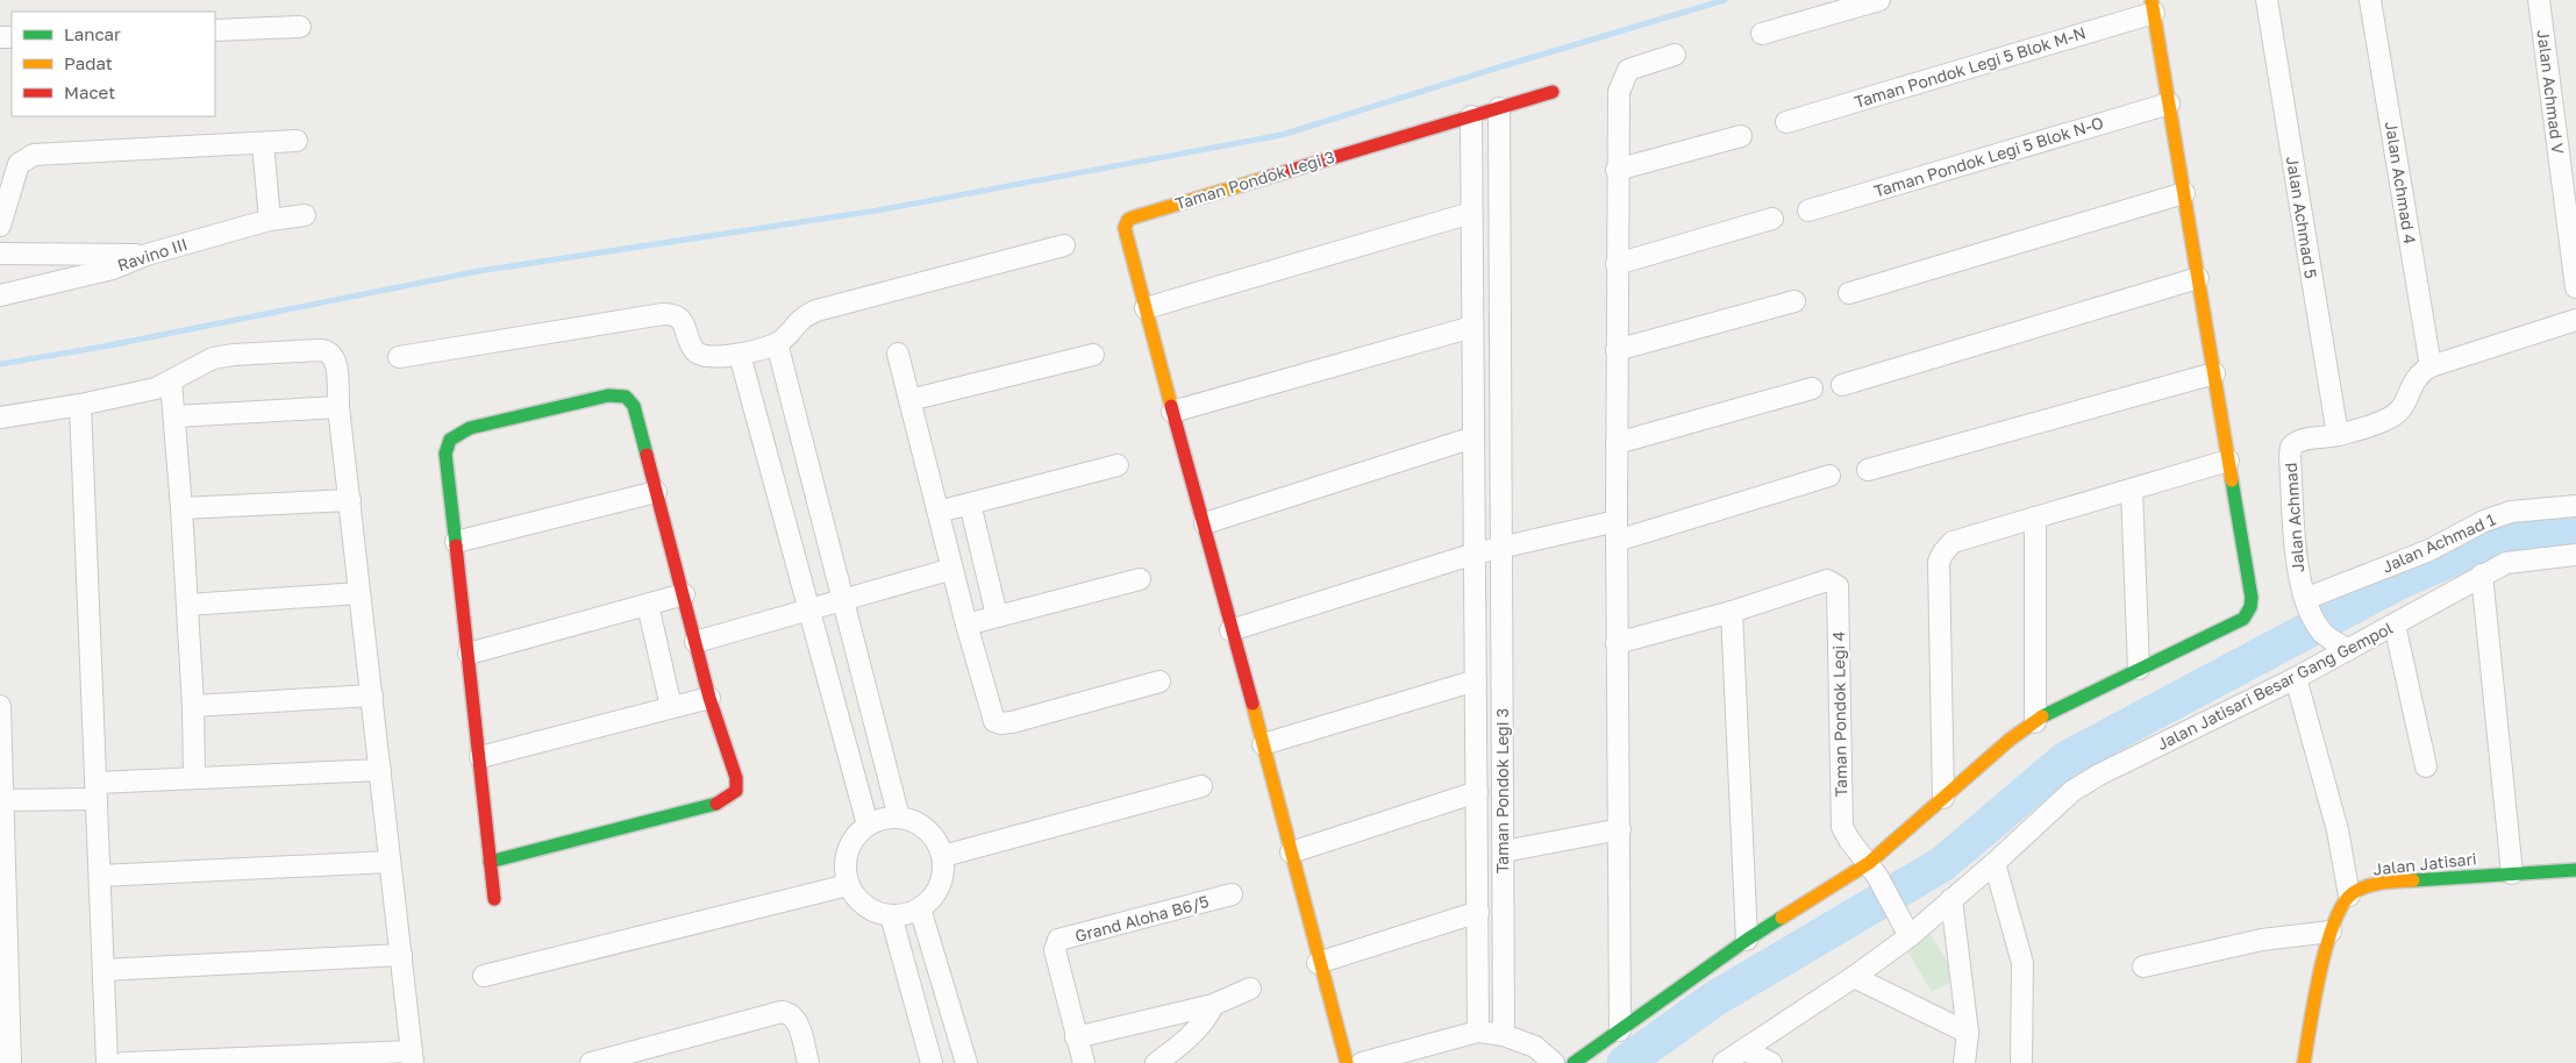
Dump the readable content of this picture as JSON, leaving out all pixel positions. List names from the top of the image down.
{
  "streets": {
    "street": [
      "Taman Pondok Legi 5 Blok M-N",
      "Jalan Achmad V",
      "Taman Pondok Legi 5 Blok N-O",
      "Taman Pondok Legi 3",
      "Jalan Achmad 4",
      "Jalan Achmad 5",
      "Ravino III",
      "Jalan Achmad",
      "Jalan Achmad 1",
      "Jalan Jatisari Besar Gang Gempol",
      "Taman Pondok Legi 4",
      "Jalan Jatisari",
      "Grand Aloha B6/5"
    ]
  },
  "crossings": [
    ["Jalan Achmad 4", "Jalan Achmad"],
    ["Jalan Achmad 5", "Jalan Achmad"],
    ["Jalan Achmad", "Jalan Achmad 1"],
    ["Jalan Achmad", "Jalan Jatisari Besar Gang Gempol"],
    ["Jalan Jatisari Besar Gang Gempol", "Taman Pondok Legi 4"]
  ],
  "legend": ["Lancar", "Padat", "Macet"]
}
